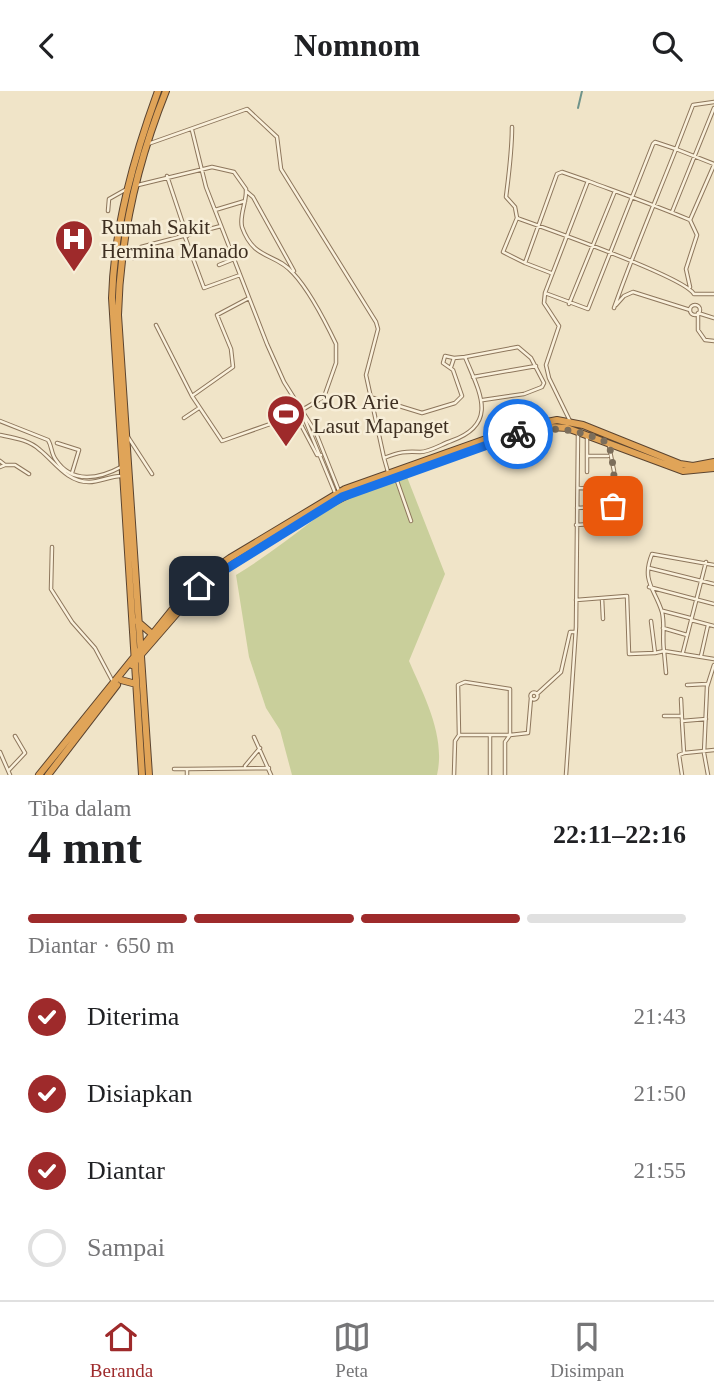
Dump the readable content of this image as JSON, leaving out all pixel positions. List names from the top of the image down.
{
  "places": {
    "hospital": ["Rumah Sakit Hermina Manado"],
    "sports": ["GOR Arie Lasut Mapanget"]
  },
  "page": {
    "header": "Nomnom",
    "heading": ["4 mnt", "Tiba dalam", "22:11–22:16"],
    "bar": "Diantar · 650 m",
    "list": [
      ["Diterima", "21:43"],
      ["Disiapkan", "21:50"],
      ["Diantar", "21:55"],
      "Sampai"
    ],
    "tabs": ["Beranda", "Peta", "Disimpan"]
  }
}
